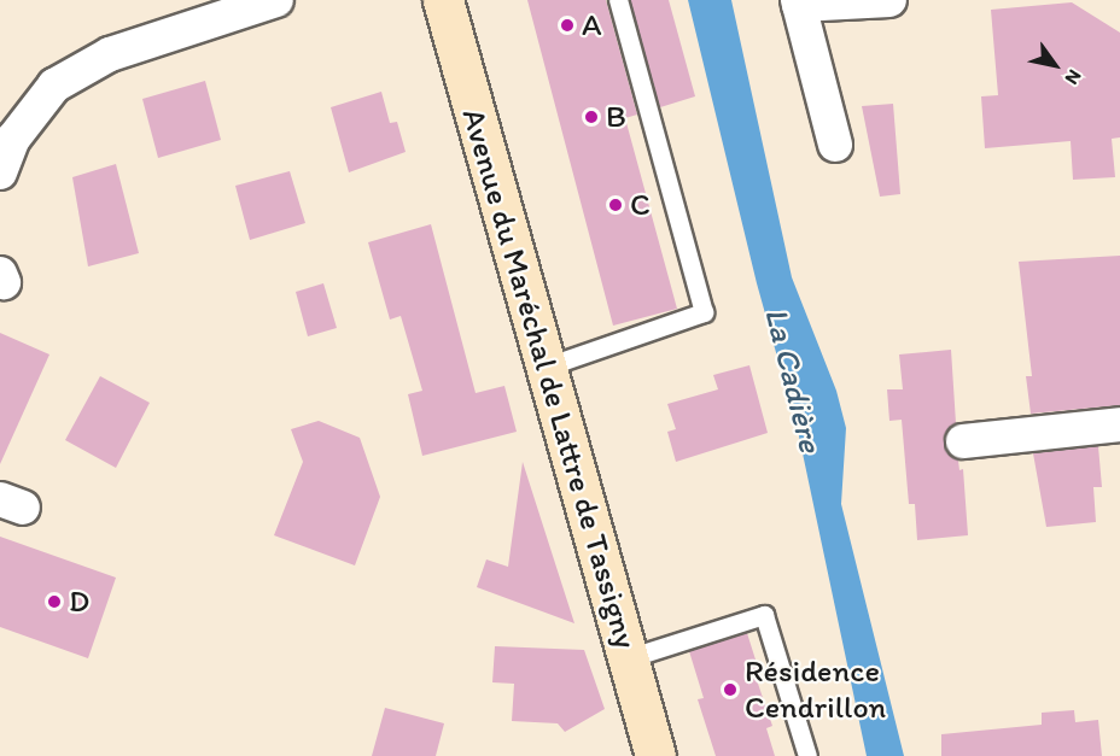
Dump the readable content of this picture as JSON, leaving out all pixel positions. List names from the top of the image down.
{
  "streets": {
    "main road": ["Avenue du Maréchal de Lattre de Tassigny"]
  },
  "water": ["La Cadière"],
  "places": [
    "A",
    "B",
    "C",
    "D",
    "Résidence Cendrillon"
  ],
  "north": "bottom right"
}
